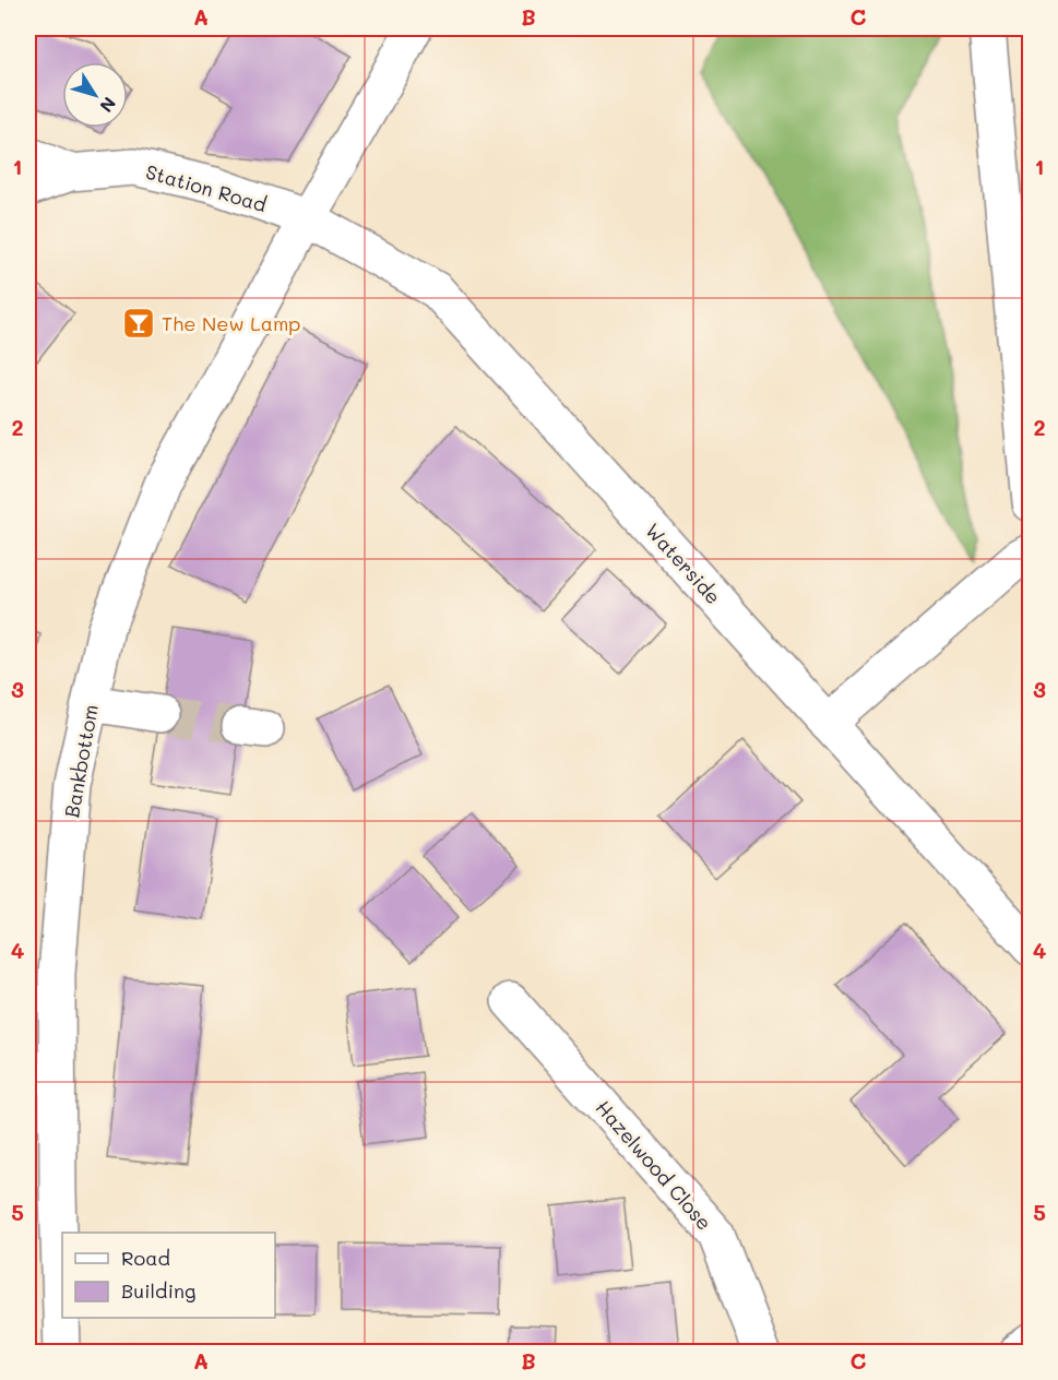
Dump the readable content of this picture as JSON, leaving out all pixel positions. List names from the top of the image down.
{
  "streets": {
    "street": [
      "Station Road",
      "Waterside",
      "Bankbottom",
      "Hazelwood Close"
    ]
  },
  "crossings": [
    ["Station Road", "Waterside"],
    ["Station Road", "Bankbottom"],
    ["Waterside", "Bankbottom"]
  ],
  "places": {
    "bar": ["The New Lamp"]
  },
  "legend": ["Road", "Building"],
  "north": "bottom right",
  "grid": {
    "columns": ["A", "B", "C"],
    "rows": [
      "1",
      "2",
      "3",
      "4",
      "5"
    ]
  }
}
